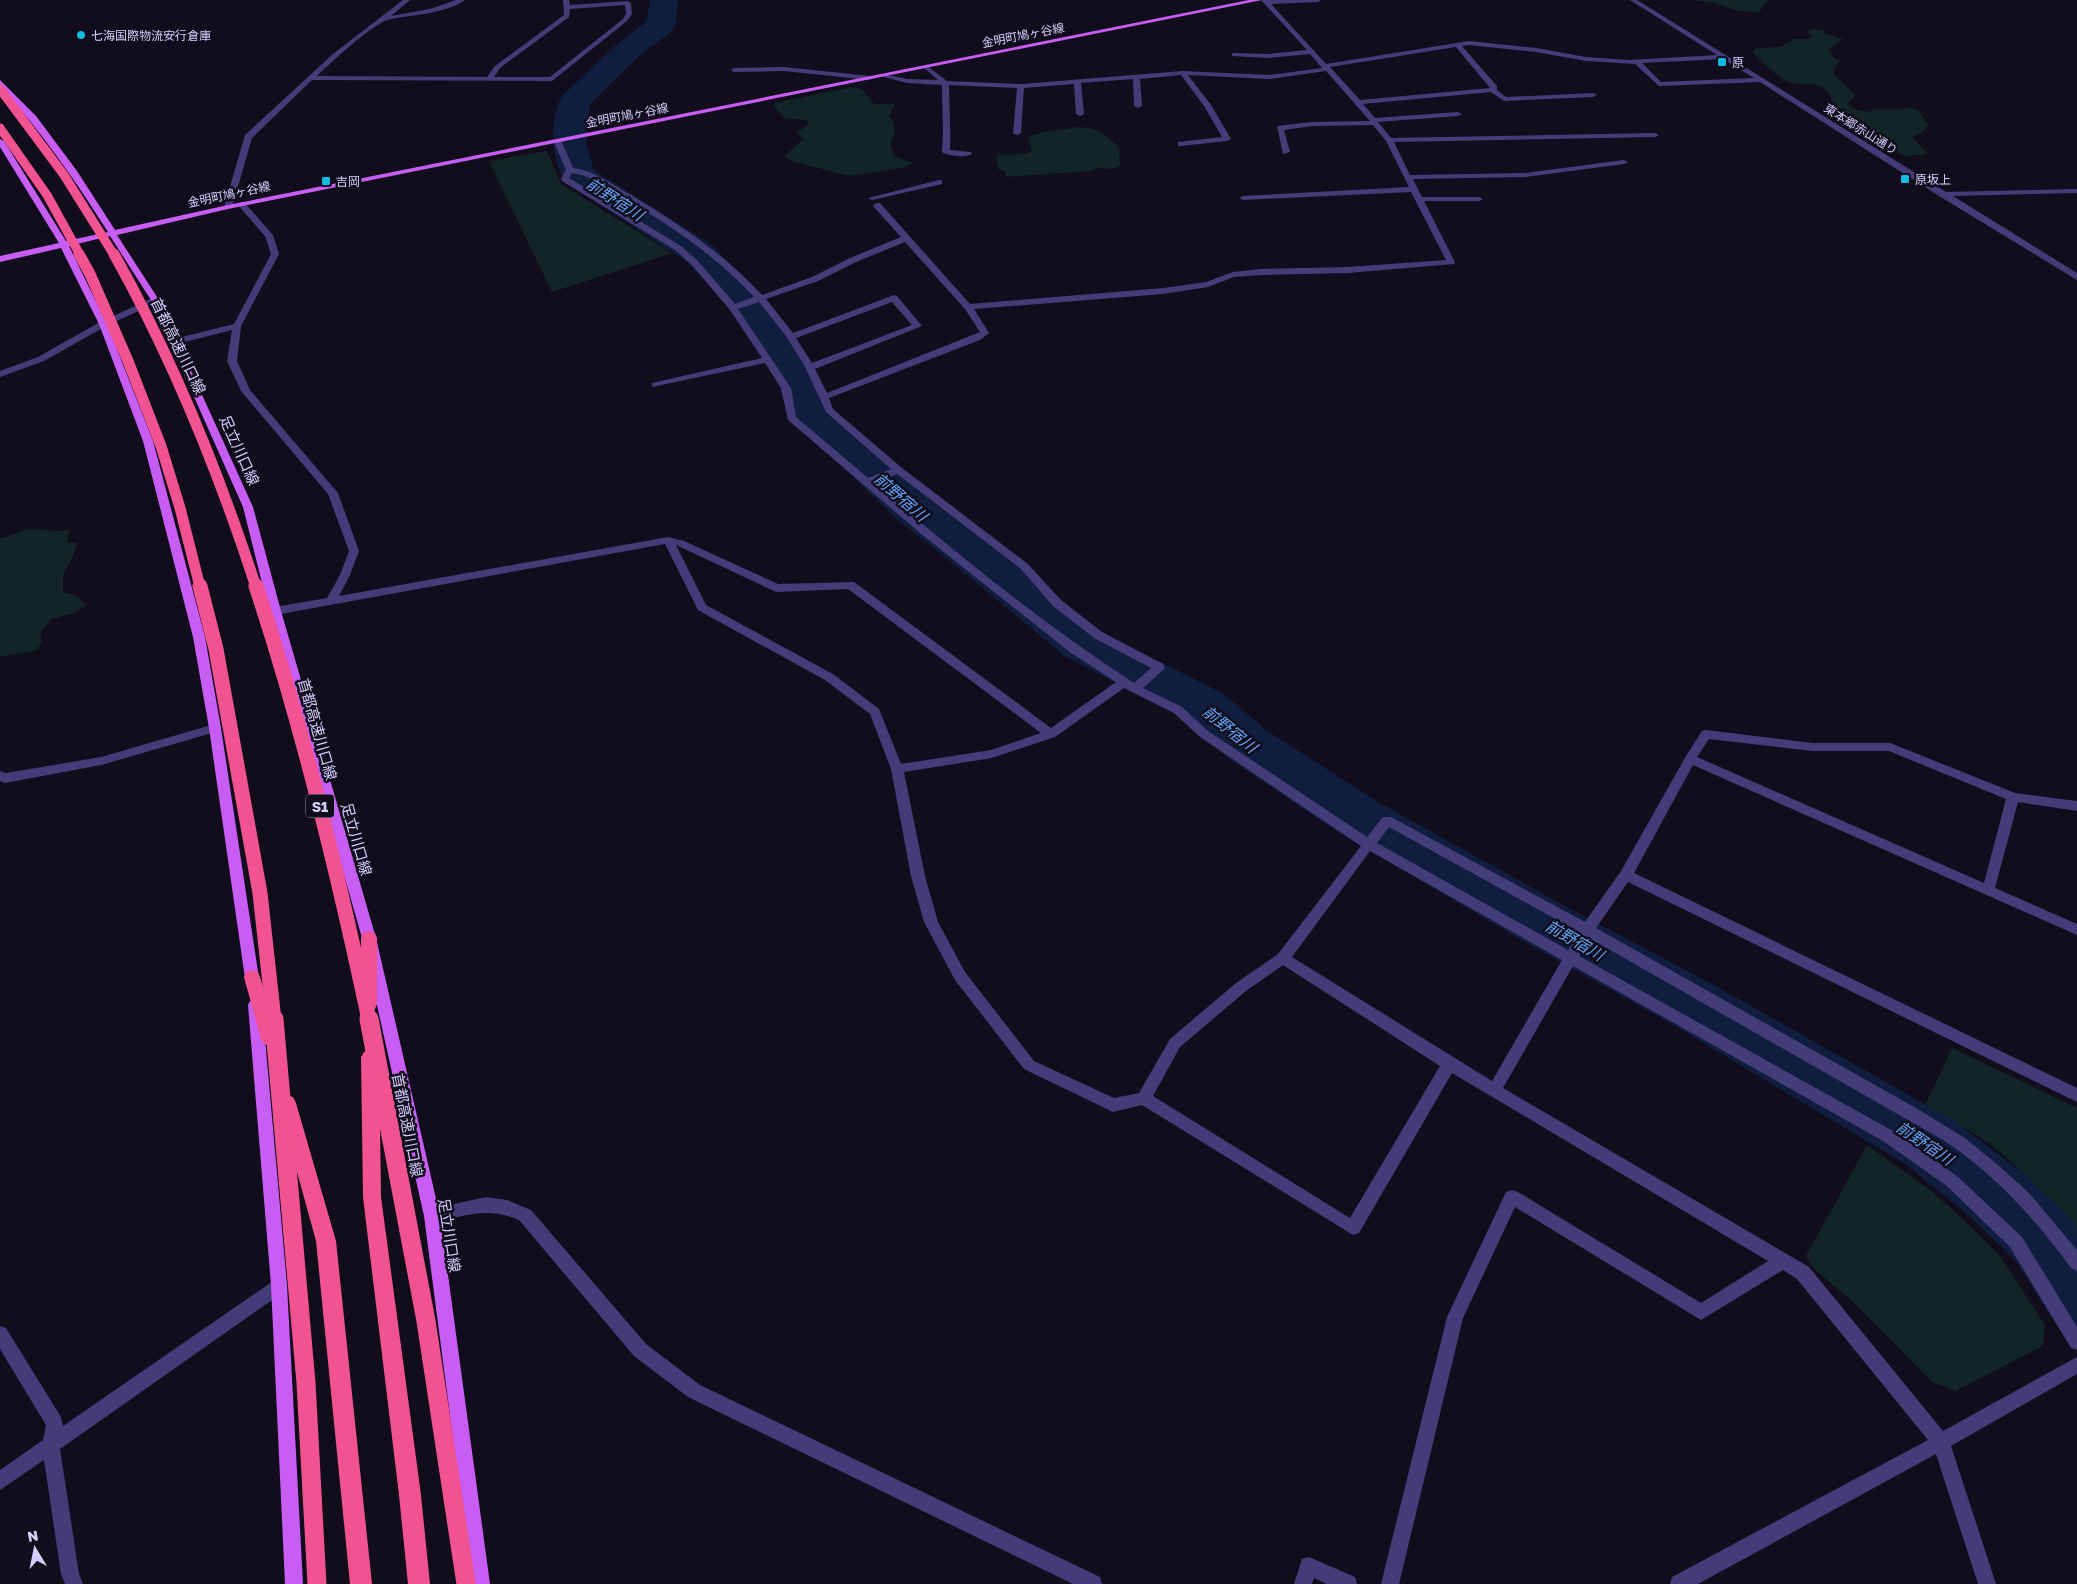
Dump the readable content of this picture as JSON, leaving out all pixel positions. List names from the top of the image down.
{
  "streets": {
    "highway": ["首都高速川口線", "S1"],
    "main road": ["金明町鳩ヶ谷線", "足立川口線"],
    "street": ["東本郷赤山通り"]
  },
  "crossings": [
    ["金明町鳩ヶ谷線", "足立川口線"]
  ],
  "water": ["前野宿川"],
  "places": {
    "other": ["七海国際物流安行倉庫"],
    "transit": ["原", "原坂上", "吉岡"]
  },
  "north": "top"
}
